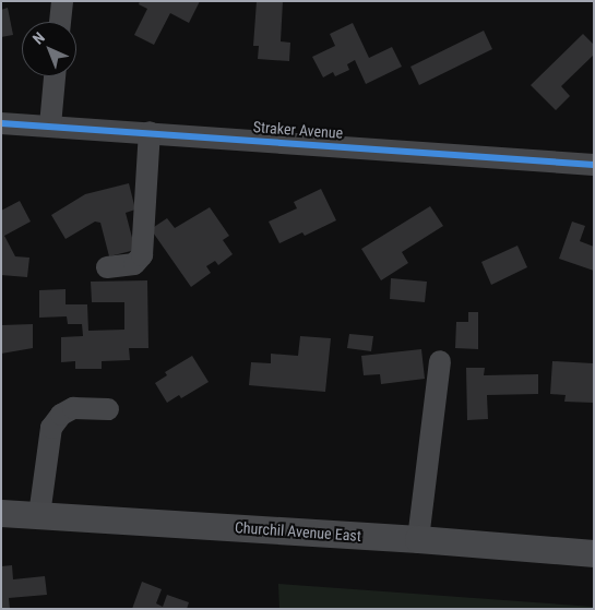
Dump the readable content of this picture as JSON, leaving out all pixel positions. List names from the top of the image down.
{
  "streets": {
    "main road": ["Churchil Avenue East"],
    "street": ["Straker Avenue"]
  },
  "north": "top left"
}
